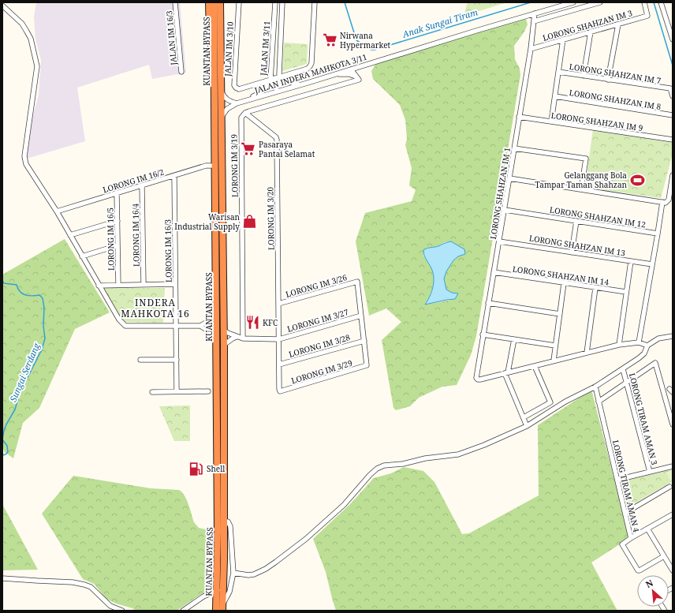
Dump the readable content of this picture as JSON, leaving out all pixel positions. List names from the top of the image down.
{
  "streets": {
    "highway": ["KUANTAN BYPASS"],
    "street": [
      "LORONG SHAHZAN IM 3",
      "JALAN IM 16/3",
      "JALAN IM 3/11",
      "JALAN IM 3/10",
      "JALAN INDERA MAHKOTA 3/11",
      "LORONG SHAHZAN IM 7",
      "LORONG SHAHZAN IM 8",
      "LORONG SHAHZAN IM 9",
      "LORONG IM 3/19",
      "LORONG IM 16/2",
      "LORONG SHAHZAN IM 1",
      "LORONG SHAHZAN IM 12",
      "LORONG IM 3/20",
      "LORONG IM 16/4",
      "LORONG IM 16/5",
      "LORONG SHAHZAN IM 13",
      "LORONG IM 16/3",
      "LORONG SHAHZAN IM 14",
      "LORONG IM 3/26",
      "LORONG IM 3/27",
      "LORONG IM 3/28",
      "LORONG IM 3/29",
      "LORONG TIRAM AMAN 3",
      "LORONG TIRAM AMAN 4"
    ]
  },
  "crossings": [
    ["LORONG SHAHZAN IM 3", "LORONG SHAHZAN IM 1"],
    ["JALAN IM 3/11", "JALAN IM 3/10"],
    ["JALAN IM 3/11", "JALAN INDERA MAHKOTA 3/11"],
    ["KUANTAN BYPASS", "JALAN INDERA MAHKOTA 3/11"],
    ["KUANTAN BYPASS", "LORONG IM 16/2"],
    ["KUANTAN BYPASS", "LORONG IM 3/27"],
    ["JALAN INDERA MAHKOTA 3/11", "LORONG SHAHZAN IM 1"],
    ["LORONG SHAHZAN IM 9", "LORONG SHAHZAN IM 1"],
    ["LORONG IM 3/19", "LORONG IM 3/20"],
    ["LORONG IM 3/19", "LORONG IM 3/27"],
    ["LORONG IM 16/2", "LORONG IM 16/4"],
    ["LORONG IM 16/2", "LORONG IM 16/5"],
    ["LORONG IM 16/2", "LORONG IM 16/3"],
    ["LORONG SHAHZAN IM 1", "LORONG SHAHZAN IM 12"],
    ["LORONG SHAHZAN IM 1", "LORONG SHAHZAN IM 13"],
    ["LORONG SHAHZAN IM 1", "LORONG SHAHZAN IM 14"],
    ["LORONG IM 3/20", "LORONG IM 3/26"],
    ["LORONG IM 3/20", "LORONG IM 3/27"],
    ["LORONG IM 3/20", "LORONG IM 3/28"],
    ["LORONG IM 3/20", "LORONG IM 3/29"],
    ["LORONG IM 3/26", "LORONG IM 3/27"],
    ["LORONG IM 3/28", "LORONG IM 3/29"]
  ],
  "districts": ["INDERA MAHKOTA 16"],
  "water": ["Anak Sungai Tiram", "Sungai Serdang"],
  "places": {
    "supermarket": ["Nirwana Hypermarket", "Pasaraya Pantai Selamat"],
    "sports": ["Gelanggang Bola Tampar Taman Shahzan"],
    "shop": ["Warisan Industrial Supply"],
    "restaurant": ["KFC"],
    "fuel station": ["Shell"]
  },
  "north": "top left"
}
